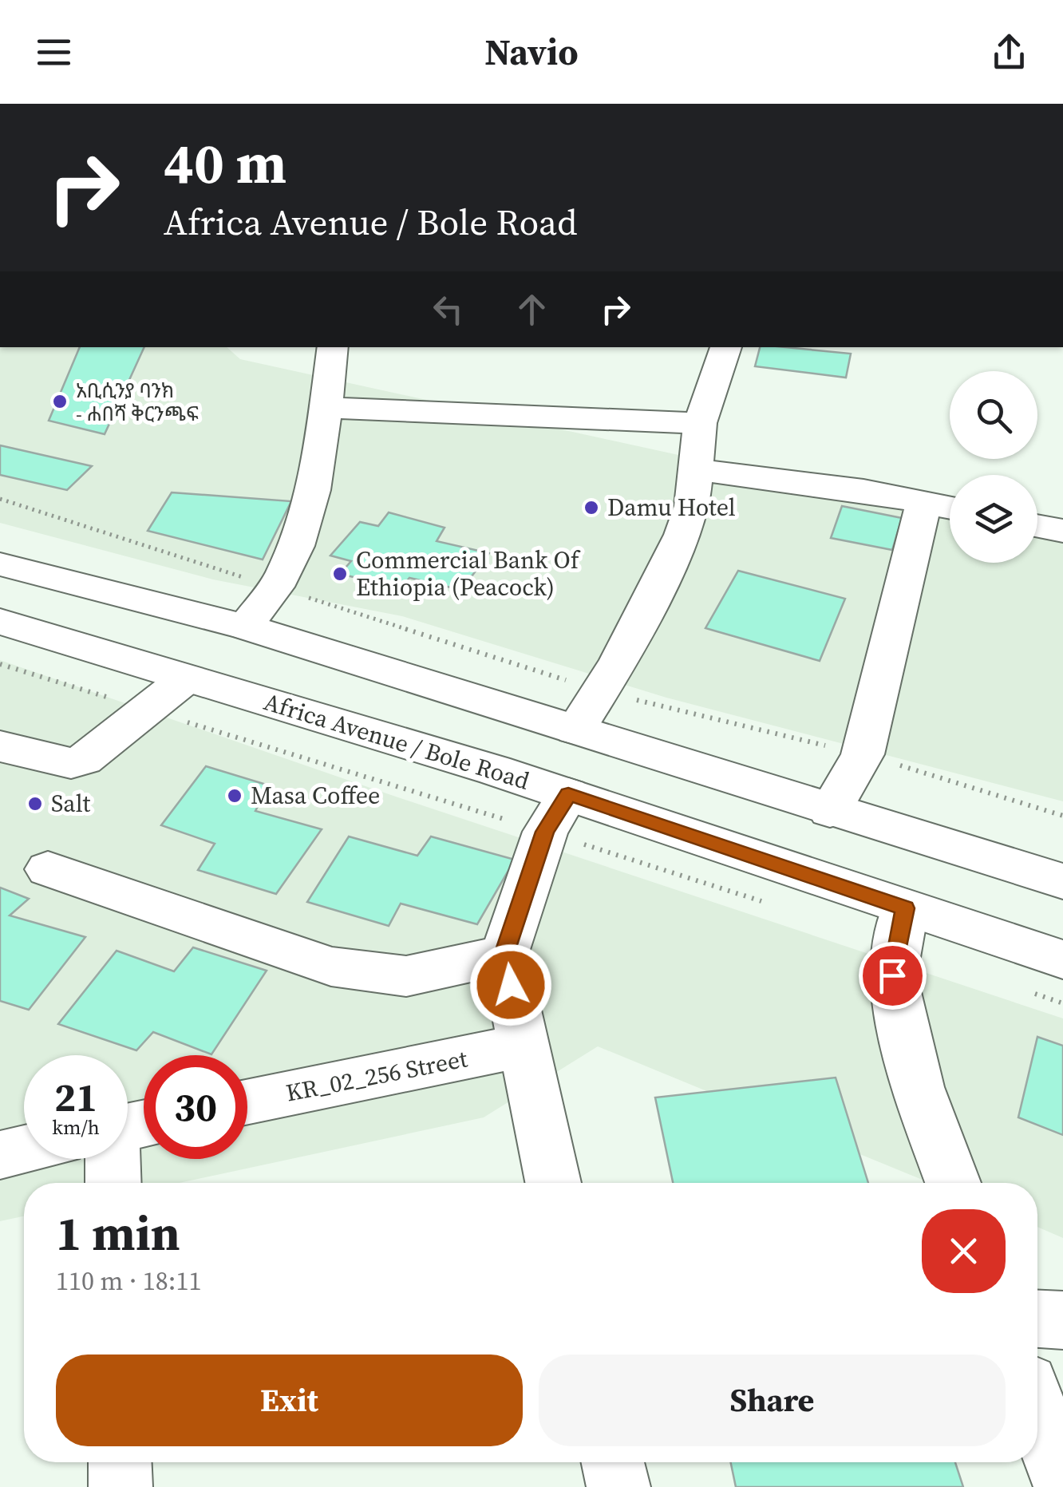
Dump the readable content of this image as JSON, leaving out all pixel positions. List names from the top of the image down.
{
  "streets": {
    "street": ["Africa Avenue / Bole Road", "KR_02_256 Street"]
  },
  "places": [
    "አቢሲንያ ባንክ - ሐበሻ ቅርንጫፍ",
    "Damu Hotel",
    "Commercial Bank Of Ethiopia (Peacock)",
    "Masa Coffee",
    "Salt"
  ],
  "page": {
    "header": "Navio",
    "turn": ["40 m", "Africa Avenue / Bole Road"],
    "speed": "21 km/h",
    "limit": "30",
    "heading": ["1 min", "110 m · 18:11"],
    "buttons": ["Exit", "Share"]
  }
}
